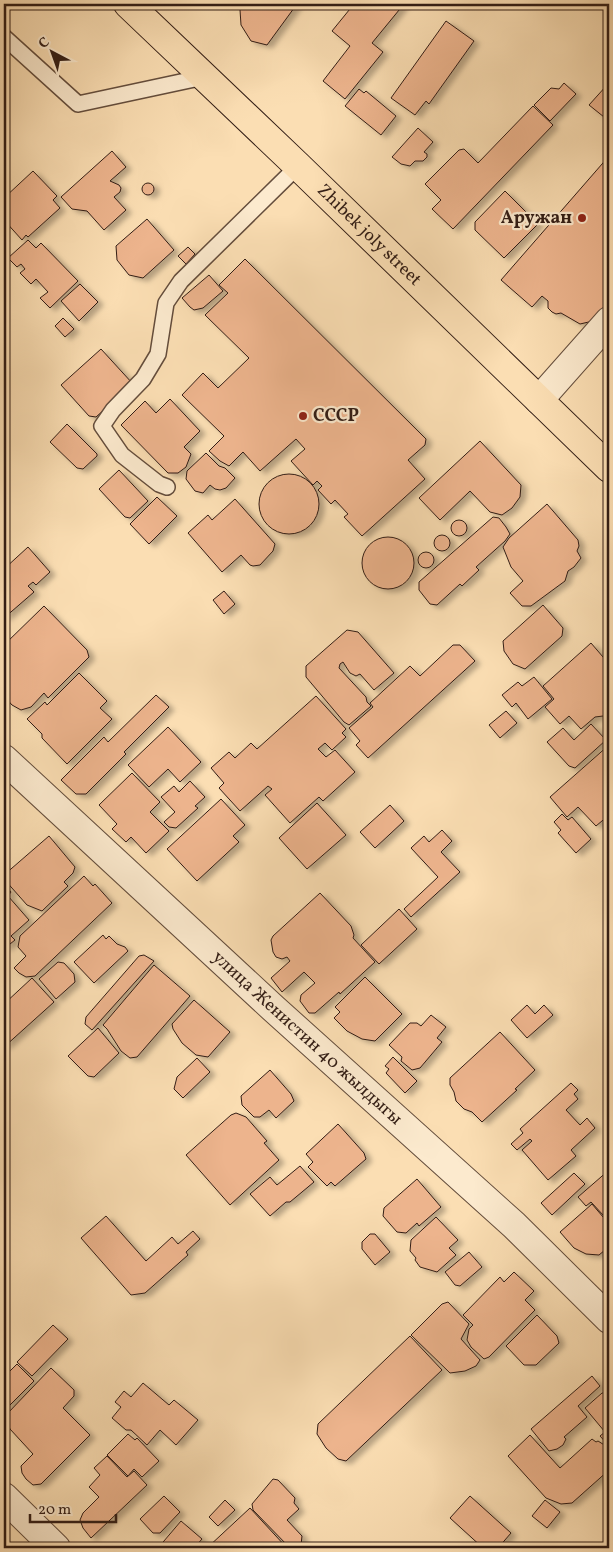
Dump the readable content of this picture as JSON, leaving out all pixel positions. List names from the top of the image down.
{
  "streets": {
    "highway": ["Zhibek joly street"],
    "street": ["улица Женистин 40 жылдыгы"]
  },
  "places": ["Аружан", "СССР"],
  "scale_bar": "20 m",
  "north": "top left"
}
